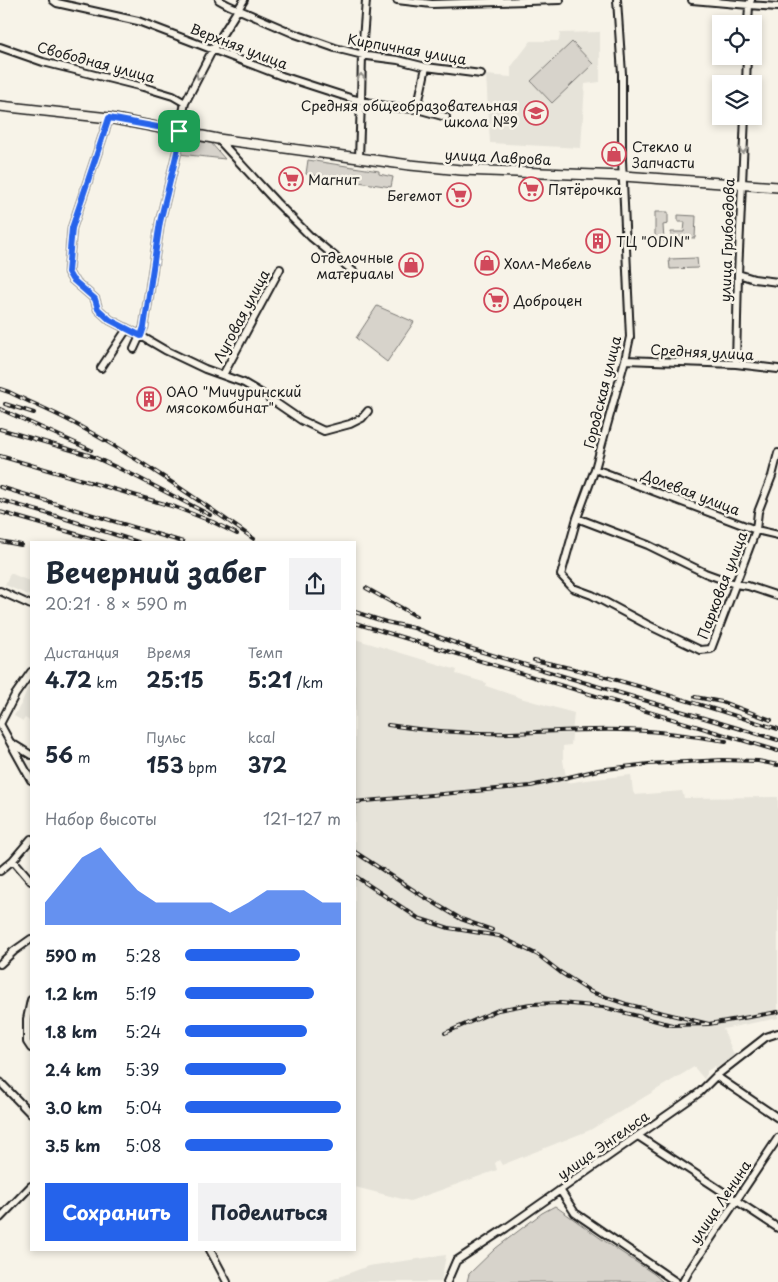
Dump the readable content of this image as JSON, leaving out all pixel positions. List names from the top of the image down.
{
  "streets": {
    "main road": ["улица Лаврова"],
    "street": [
      "Верхняя улица",
      "Кирпичная улица",
      "Свободная улица",
      "улица Грибоедова",
      "Луговая улица",
      "Средняя улица",
      "Городская улица",
      "Долевая улица",
      "Парковая улица",
      "улица Энгельса",
      "улица Ленина"
    ]
  },
  "crossings": [
    ["улица Лаврова", "улица Грибоедова"],
    ["улица Лаврова", "Луговая улица"],
    ["улица Лаврова", "Городская улица"],
    ["улица Грибоедова", "Средняя улица"],
    ["Средняя улица", "Городская улица"],
    ["Городская улица", "Долевая улица"],
    ["Городская улица", "Парковая улица"],
    ["Долевая улица", "Парковая улица"]
  ],
  "places": {
    "school or university": ["Средняя общеобразовательная школа №9"],
    "shop": ["Стекло и Запчасти", "Холл-Мебель", "Отделочные материалы"],
    "supermarket": [
      "Магнит",
      "Пятёрочка",
      "Бегемот",
      "Доброцен"
    ],
    "building": ["ТЦ \"ODIN\"", "ОАО \"Мичуринский мясокомбинат\""]
  },
  "page": {
    "heading": ["Вечерний забег", "20:21 · 8 × 590 m"],
    "stats": [
      ["Дистанция", "4.72 km"],
      ["Время", "25:15"],
      ["Темп", "5:21 /km"],
      ["56 m"],
      ["Пульс", "153 bpm"],
      ["kcal", "372"]
    ],
    "chart": ["Набор высоты", "121–127 m"],
    "list": [
      {
        "name": "590 m",
        "note": "5:28"
      },
      {
        "name": "1.2 km",
        "note": "5:19"
      },
      {
        "name": "1.8 km",
        "note": "5:24"
      },
      {
        "name": "2.4 km",
        "note": "5:39"
      },
      {
        "name": "3.0 km",
        "note": "5:04"
      },
      {
        "name": "3.5 km",
        "note": "5:08"
      }
    ],
    "buttons": ["Сохранить", "Поделиться"]
  }
}
